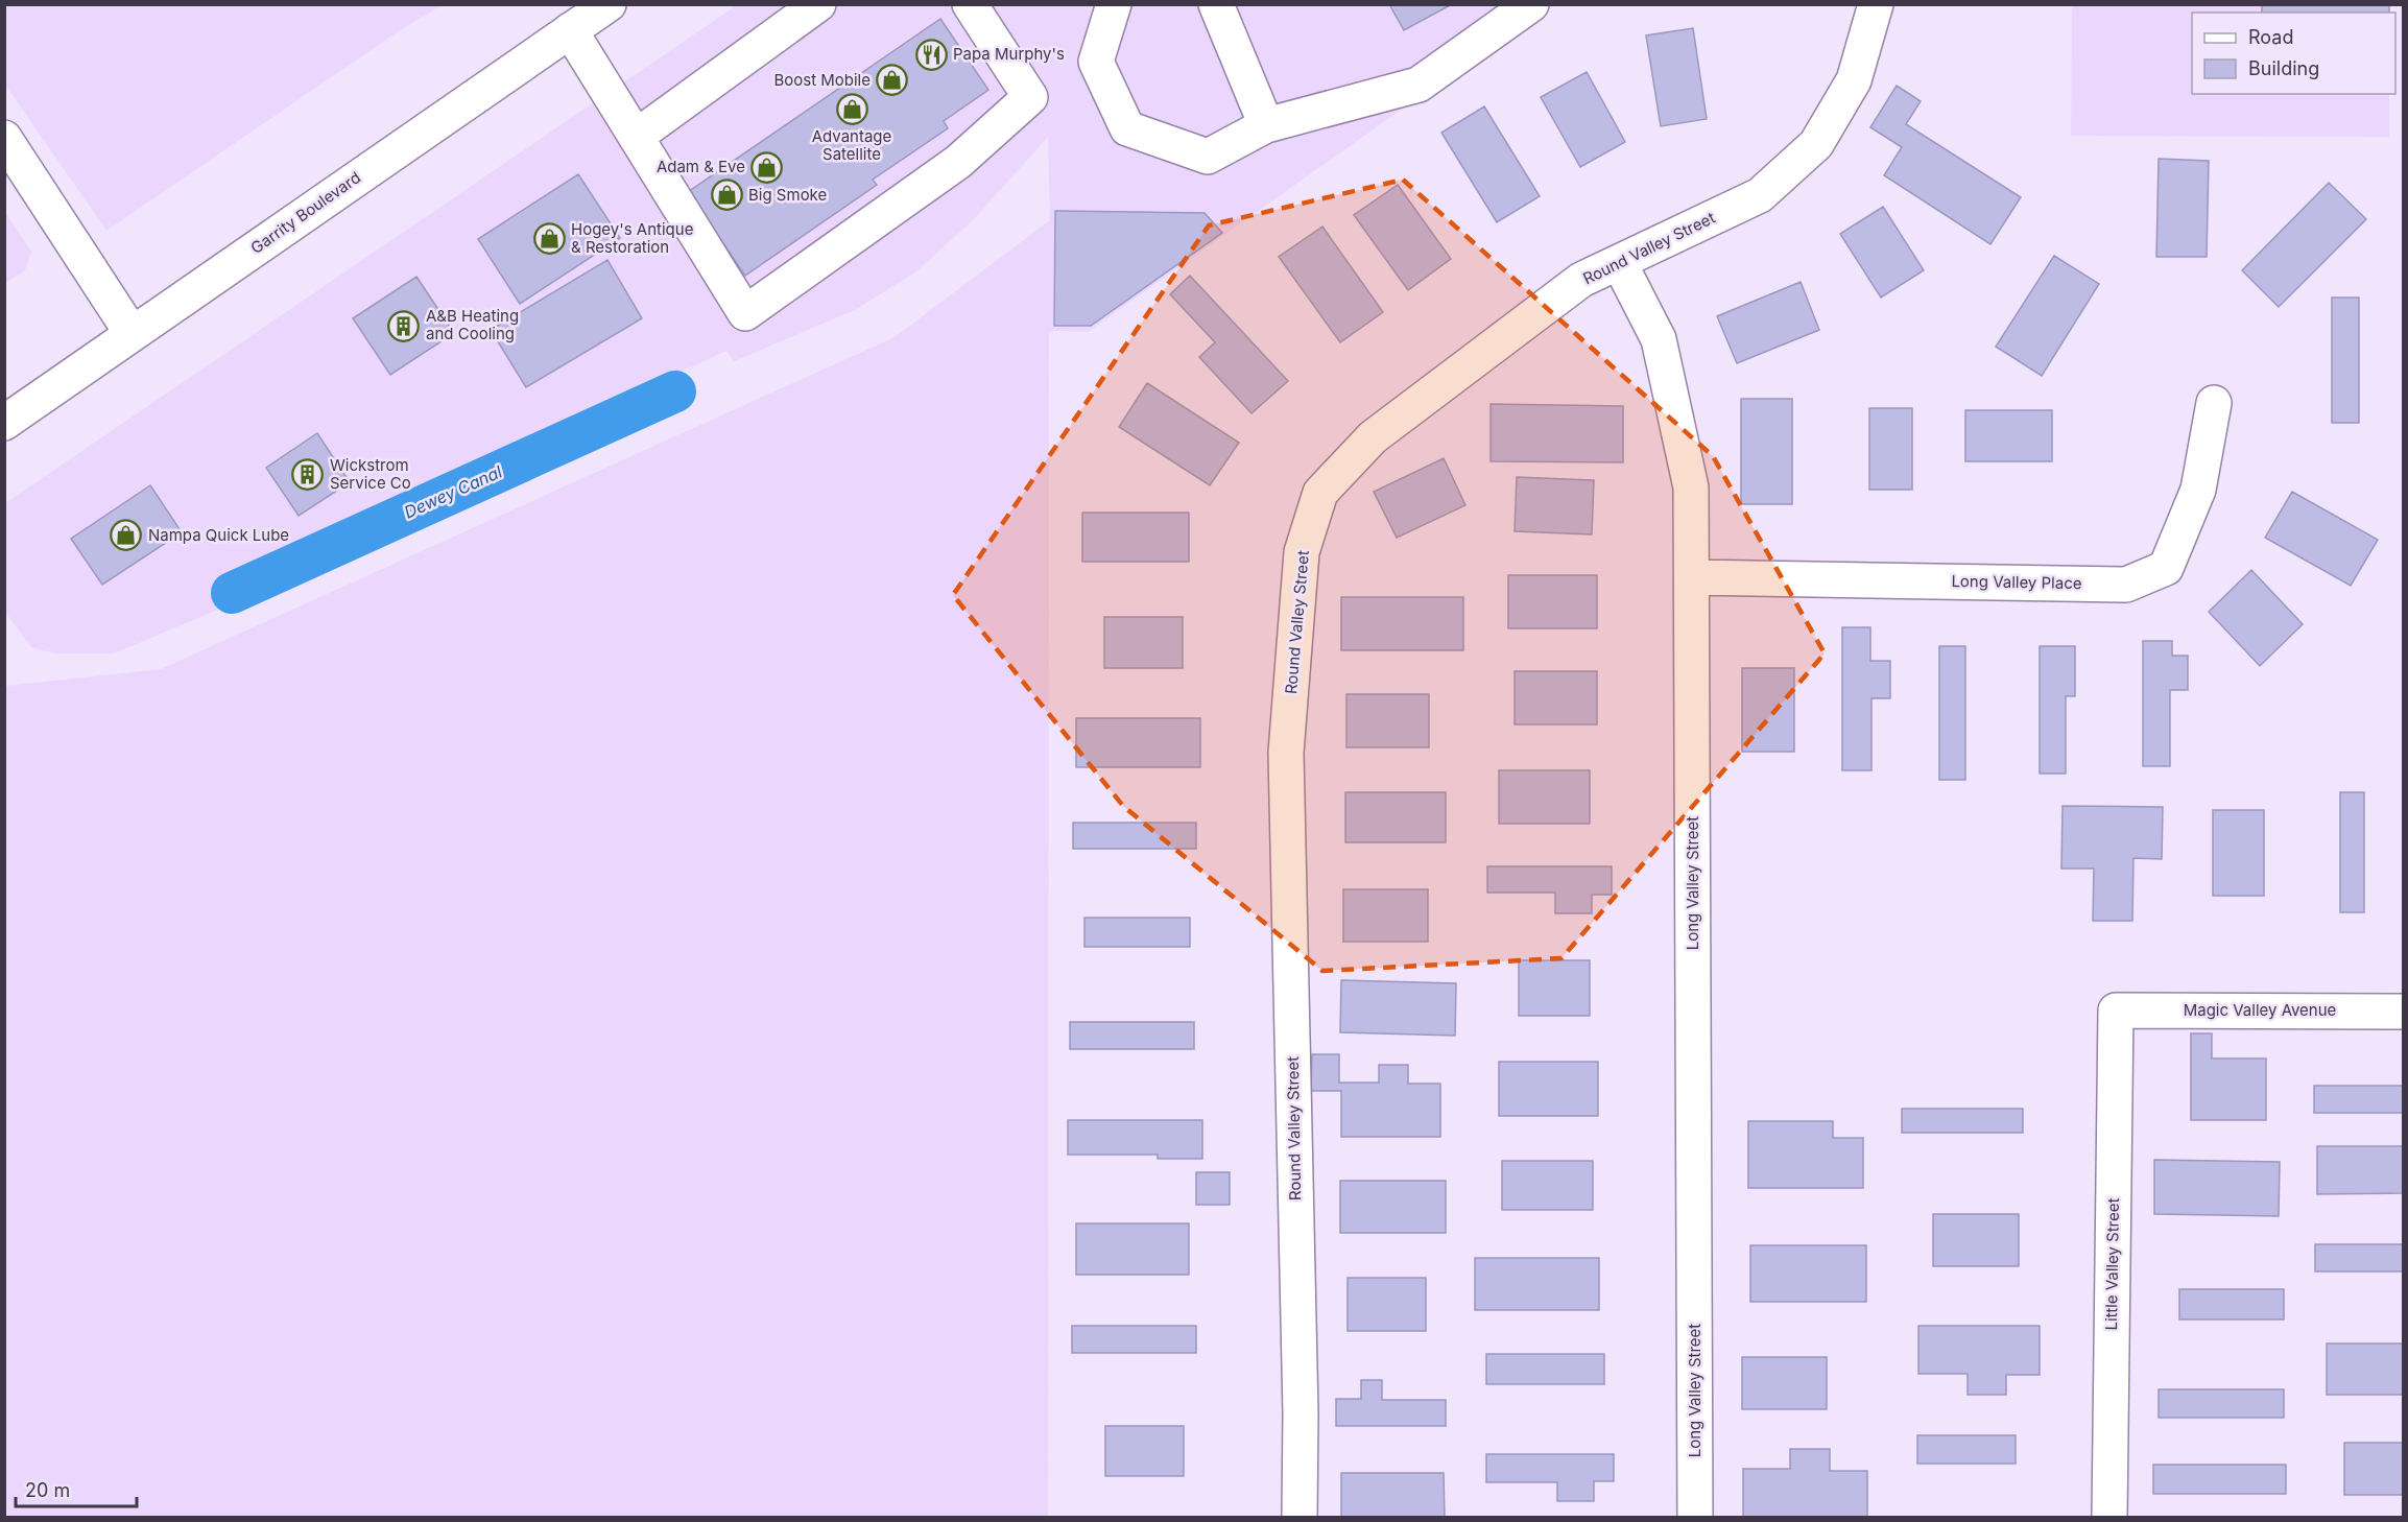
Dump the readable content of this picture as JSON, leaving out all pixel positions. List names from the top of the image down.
{
  "streets": {
    "street": [
      "Garrity Boulevard",
      "Round Valley Street",
      "Long Valley Place",
      "Long Valley Street",
      "Magic Valley Avenue",
      "Little Valley Street"
    ]
  },
  "crossings": [
    ["Round Valley Street", "Long Valley Street"],
    ["Long Valley Place", "Long Valley Street"],
    ["Magic Valley Avenue", "Little Valley Street"]
  ],
  "water": ["Dewey Canal"],
  "places": {
    "restaurant": ["Papa Murphy's"],
    "shop": [
      "Boost Mobile",
      "Advantage Satellite",
      "Adam & Eve",
      "Big Smoke",
      "Hogey's Antique & Restoration",
      "Nampa Quick Lube"
    ],
    "building": ["A&B Heating and Cooling", "Wickstrom Service Co"]
  },
  "legend": ["Road", "Building"],
  "scale_bar": "20 m"
}
